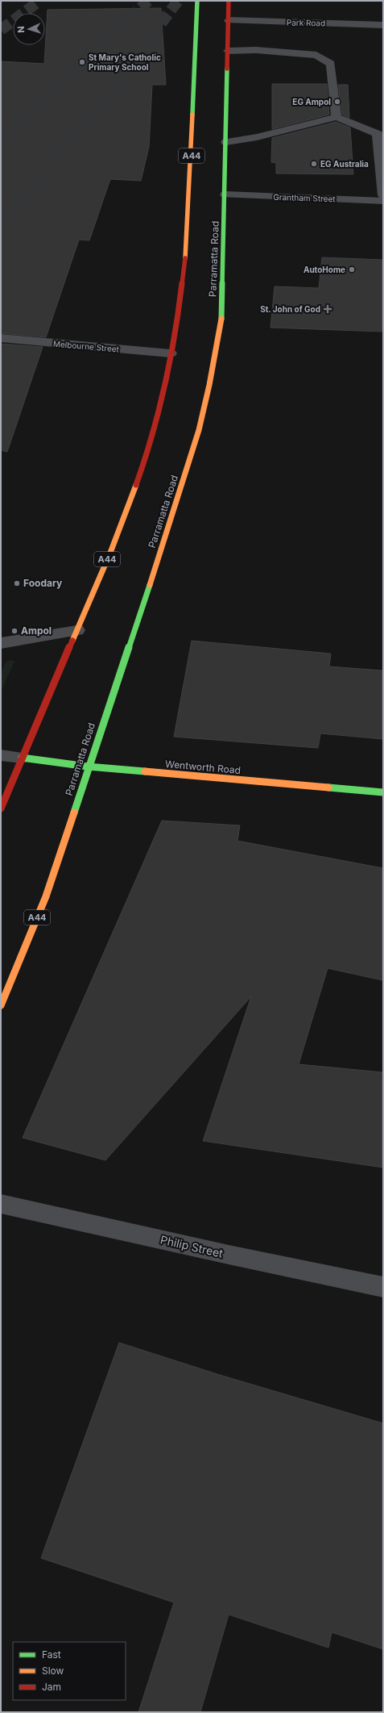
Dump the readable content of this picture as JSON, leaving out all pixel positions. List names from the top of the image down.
{
  "streets": {
    "main road": ["A44", "Parramatta Road", "Wentworth Road"],
    "street": [
      "Park Road",
      "Grantham Street",
      "Melbourne Street",
      "Philip Street"
    ]
  },
  "crossings": [
    ["Park Road", "Parramatta Road"],
    ["A44", "Melbourne Street"],
    ["A44", "Wentworth Road"],
    ["Grantham Street", "Parramatta Road"],
    ["Parramatta Road", "Wentworth Road"]
  ],
  "places": {
    "other": [
      "St Mary's Catholic Primary School",
      "EG Ampol",
      "EG Australia",
      "AutoHome",
      "Foodary",
      "Ampol"
    ],
    "health": ["St. John of God"]
  },
  "legend": ["Fast", "Slow", "Jam"],
  "north": "left"
}
